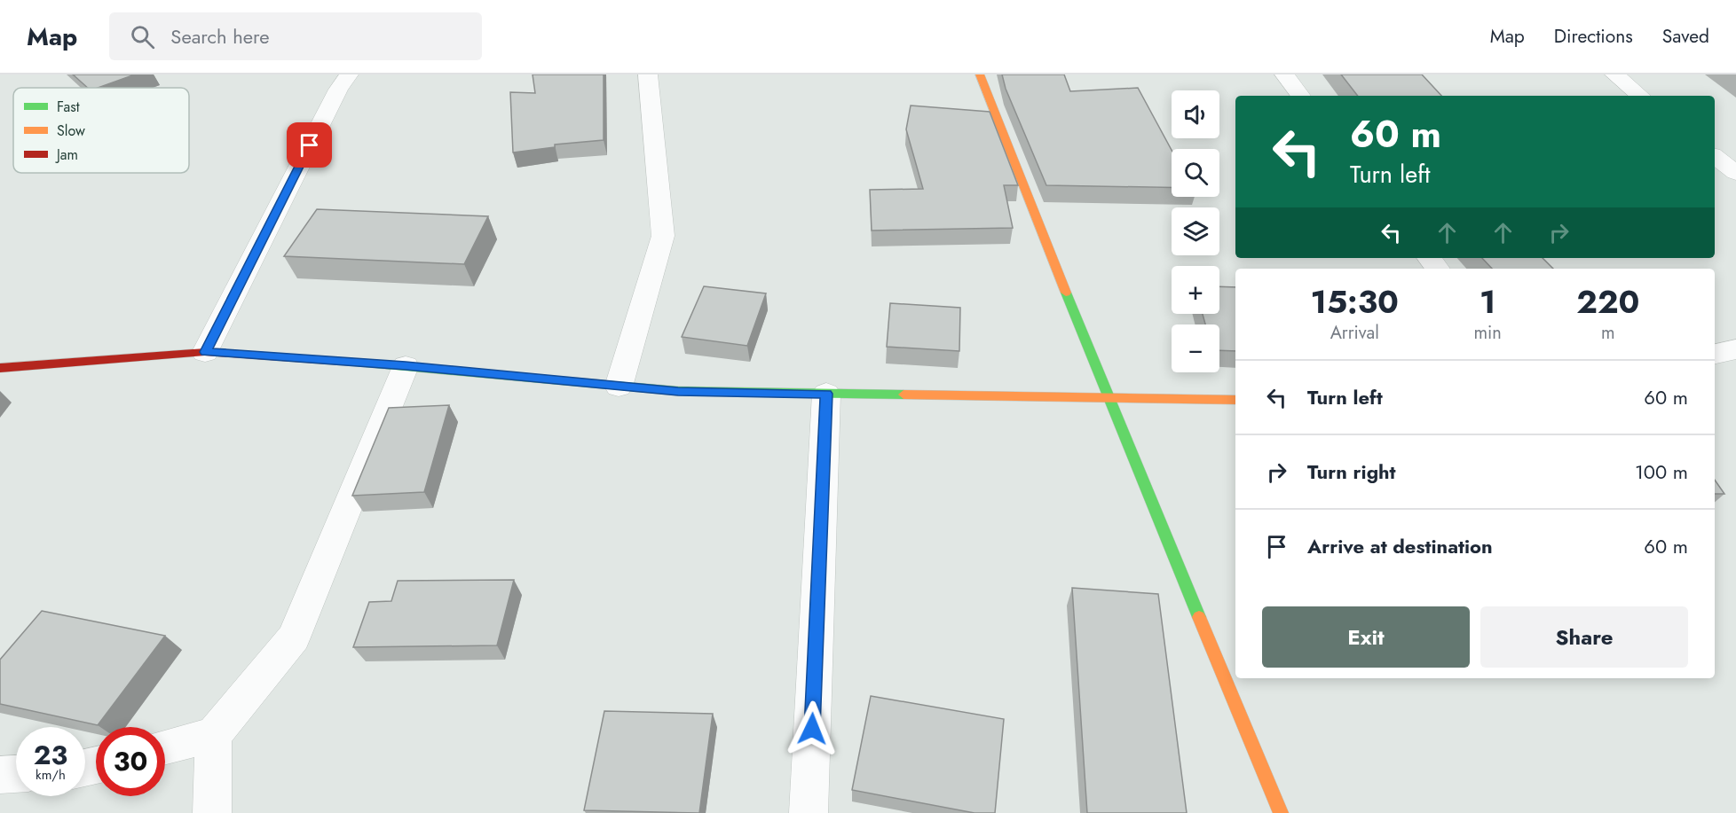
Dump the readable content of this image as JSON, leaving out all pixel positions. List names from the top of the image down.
{
  "legend": ["Fast", "Slow", "Jam"],
  "page": {
    "header": "Map",
    "search": "Search here",
    "nav": ["Map", "Directions", "Saved"],
    "map_buttons": ["+", "−"],
    "turn": ["60 m", "Turn left"],
    "eta": [
      "15:30",
      "Arrival",
      "1",
      "min",
      "220",
      "m"
    ],
    "list": [
      {
        "name": "Turn left",
        "value": "60 m"
      },
      {
        "name": "Turn right",
        "value": "100 m"
      },
      {
        "name": "Arrive at destination",
        "value": "60 m"
      }
    ],
    "buttons": ["Exit", "Share"],
    "speed": "23 km/h",
    "limit": "30"
  }
}
